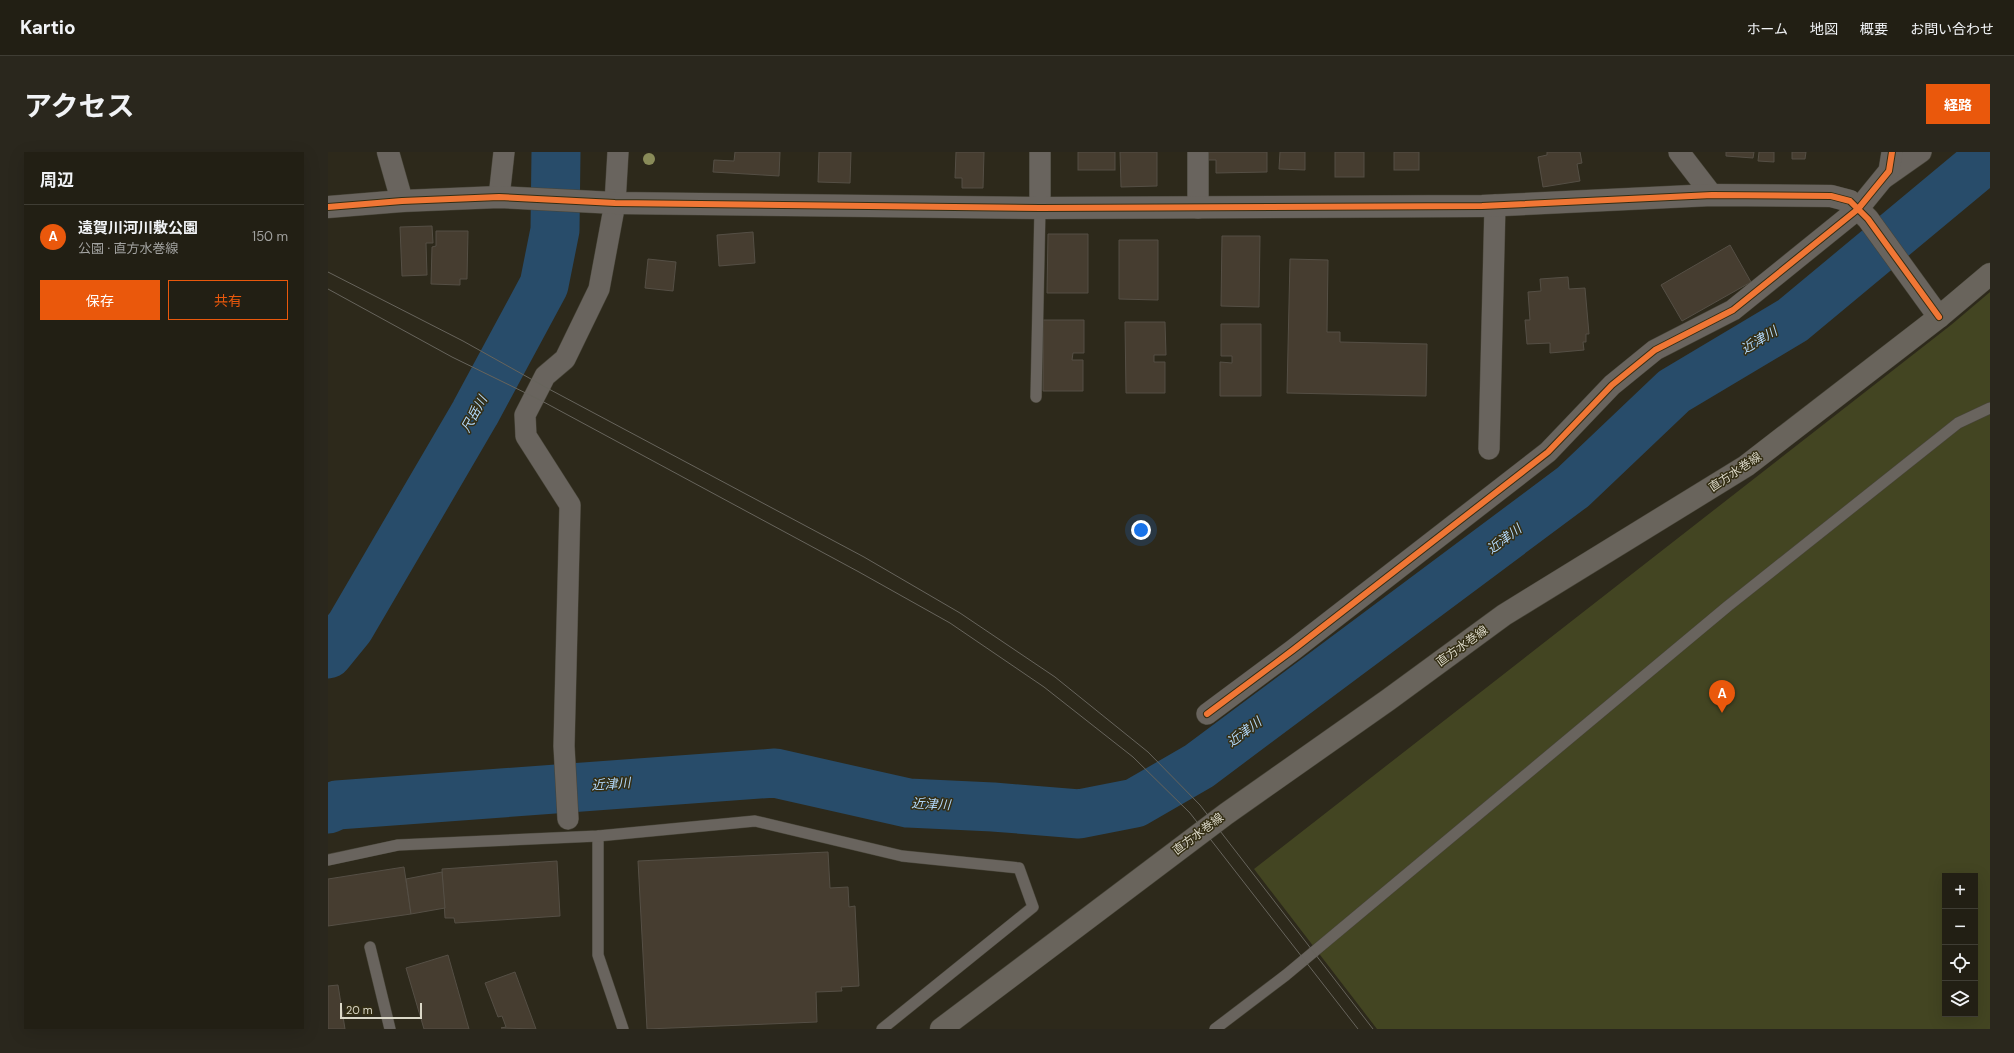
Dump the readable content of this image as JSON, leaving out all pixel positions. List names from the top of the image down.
{
  "streets": {
    "main road": ["直方水巻線"]
  },
  "water": ["近津川", "尺岳川"],
  "scale_bar": "20 m",
  "page": {
    "header": "Kartio",
    "nav": [
      "ホーム",
      "地図",
      "概要",
      "お問い合わせ"
    ],
    "title": "アクセス",
    "buttons": [
      "経路",
      ["保存", "共有"]
    ],
    "heading": "周辺",
    "list": [
      {
        "mark": "A",
        "name": "遠賀川河川敷公園",
        "note": "公園 · 直方水巻線",
        "value": "150 m"
      }
    ],
    "pins": "A",
    "map_buttons": ["+", "−"],
    "scale": "20 m"
  }
}
